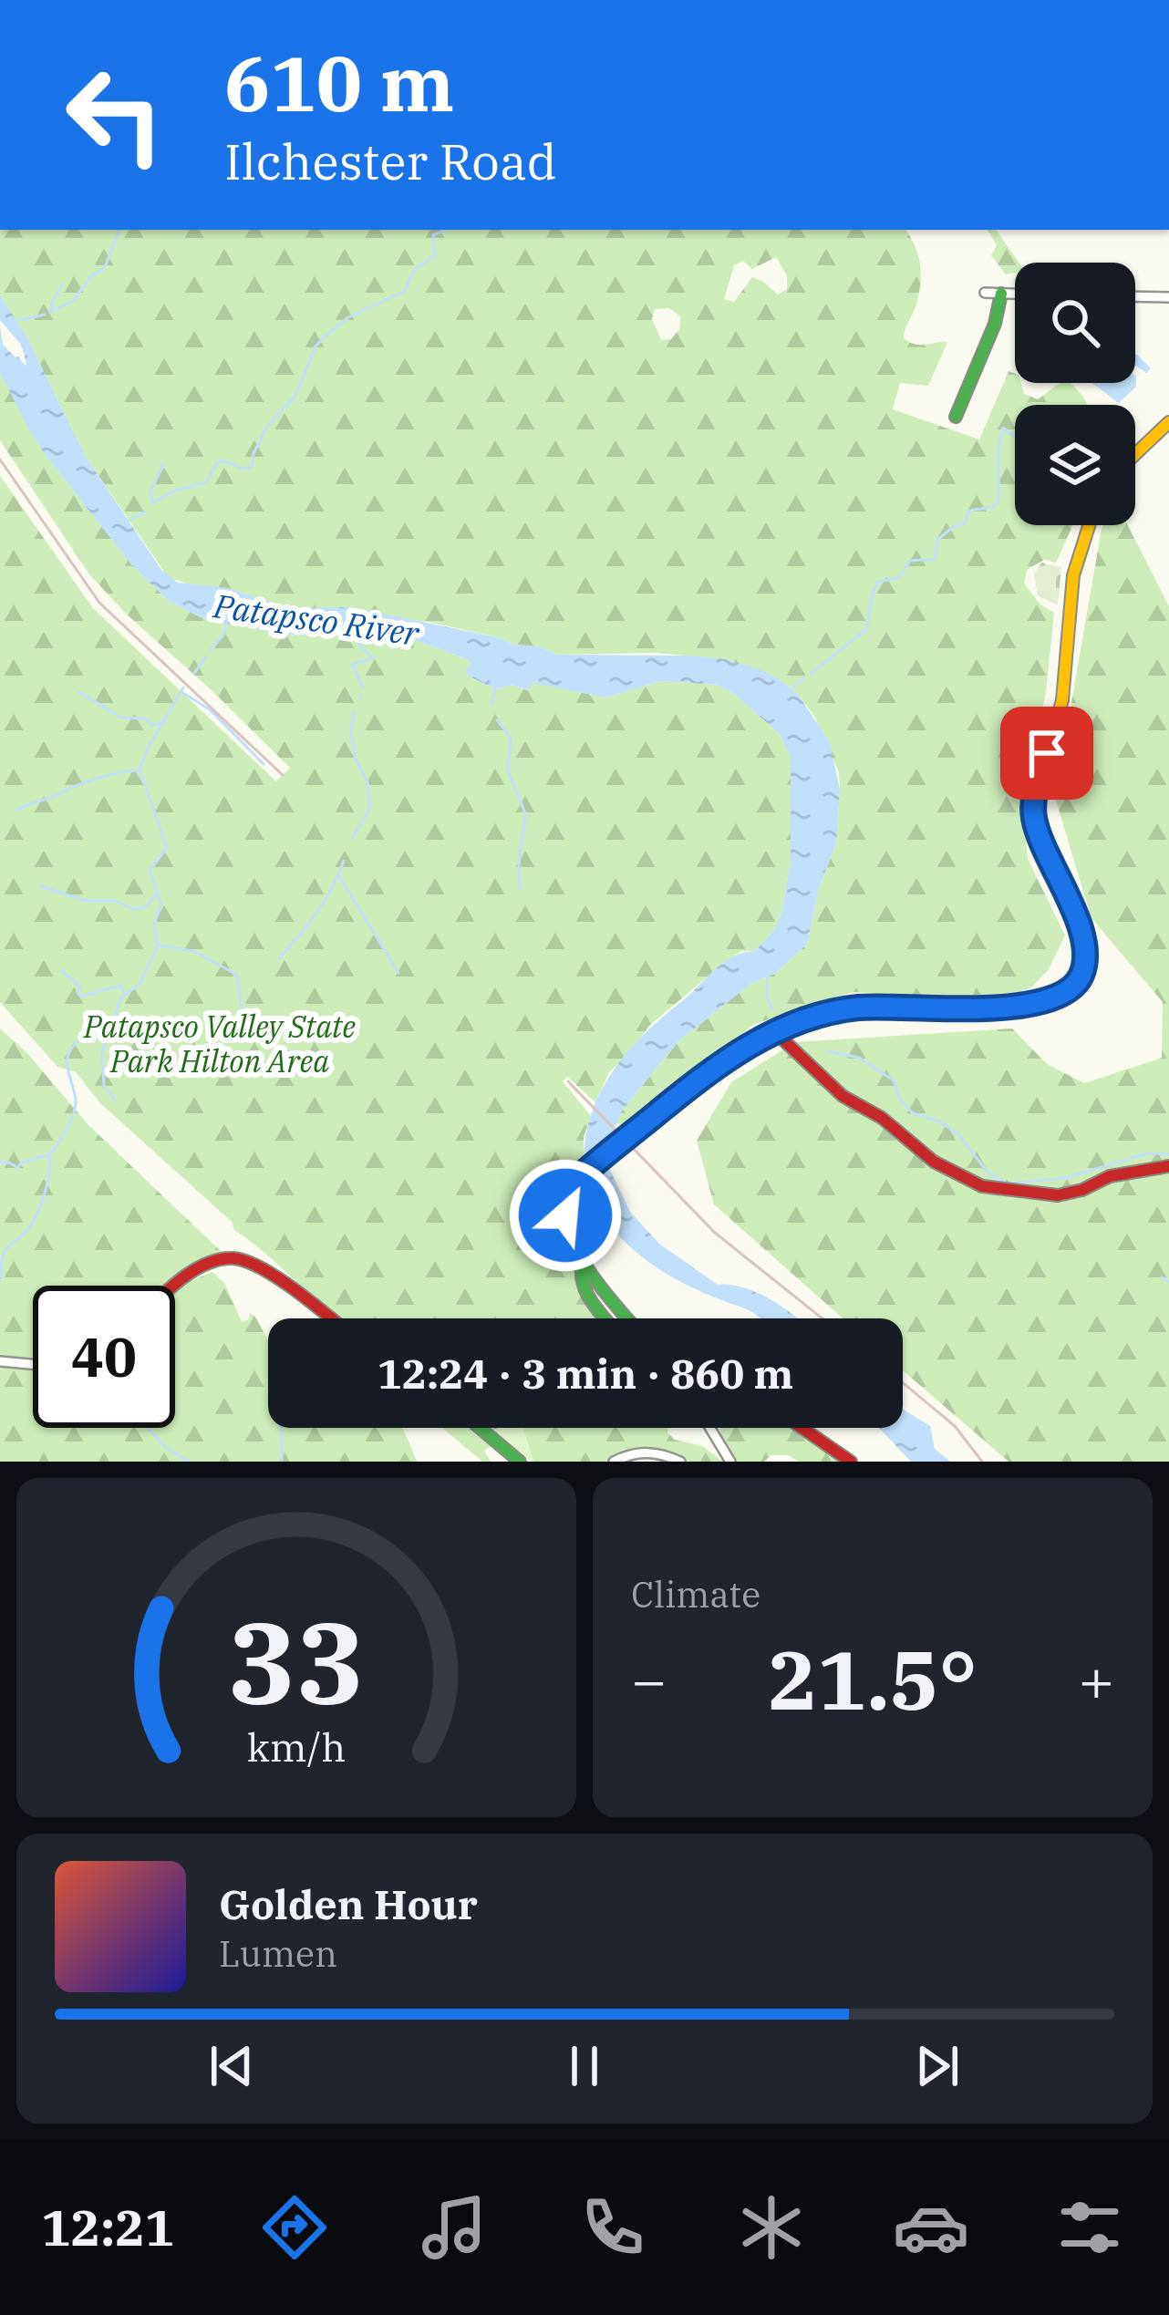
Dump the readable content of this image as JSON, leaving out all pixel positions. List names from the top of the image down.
{
  "water": ["Patapsco River"],
  "parks": ["Patapsco Valley State Park Hilton Area"],
  "page": {
    "turn": ["610 m", "Ilchester Road"],
    "limit": "40",
    "trip": "12:24 · 3 min · 860 m",
    "tile": "Climate",
    "heat": ["−", "21.5°", "+"],
    "song": ["Golden Hour", "Lumen"],
    "tabs": "12:21",
    "gauge": ["33", "km/h"]
  }
}
